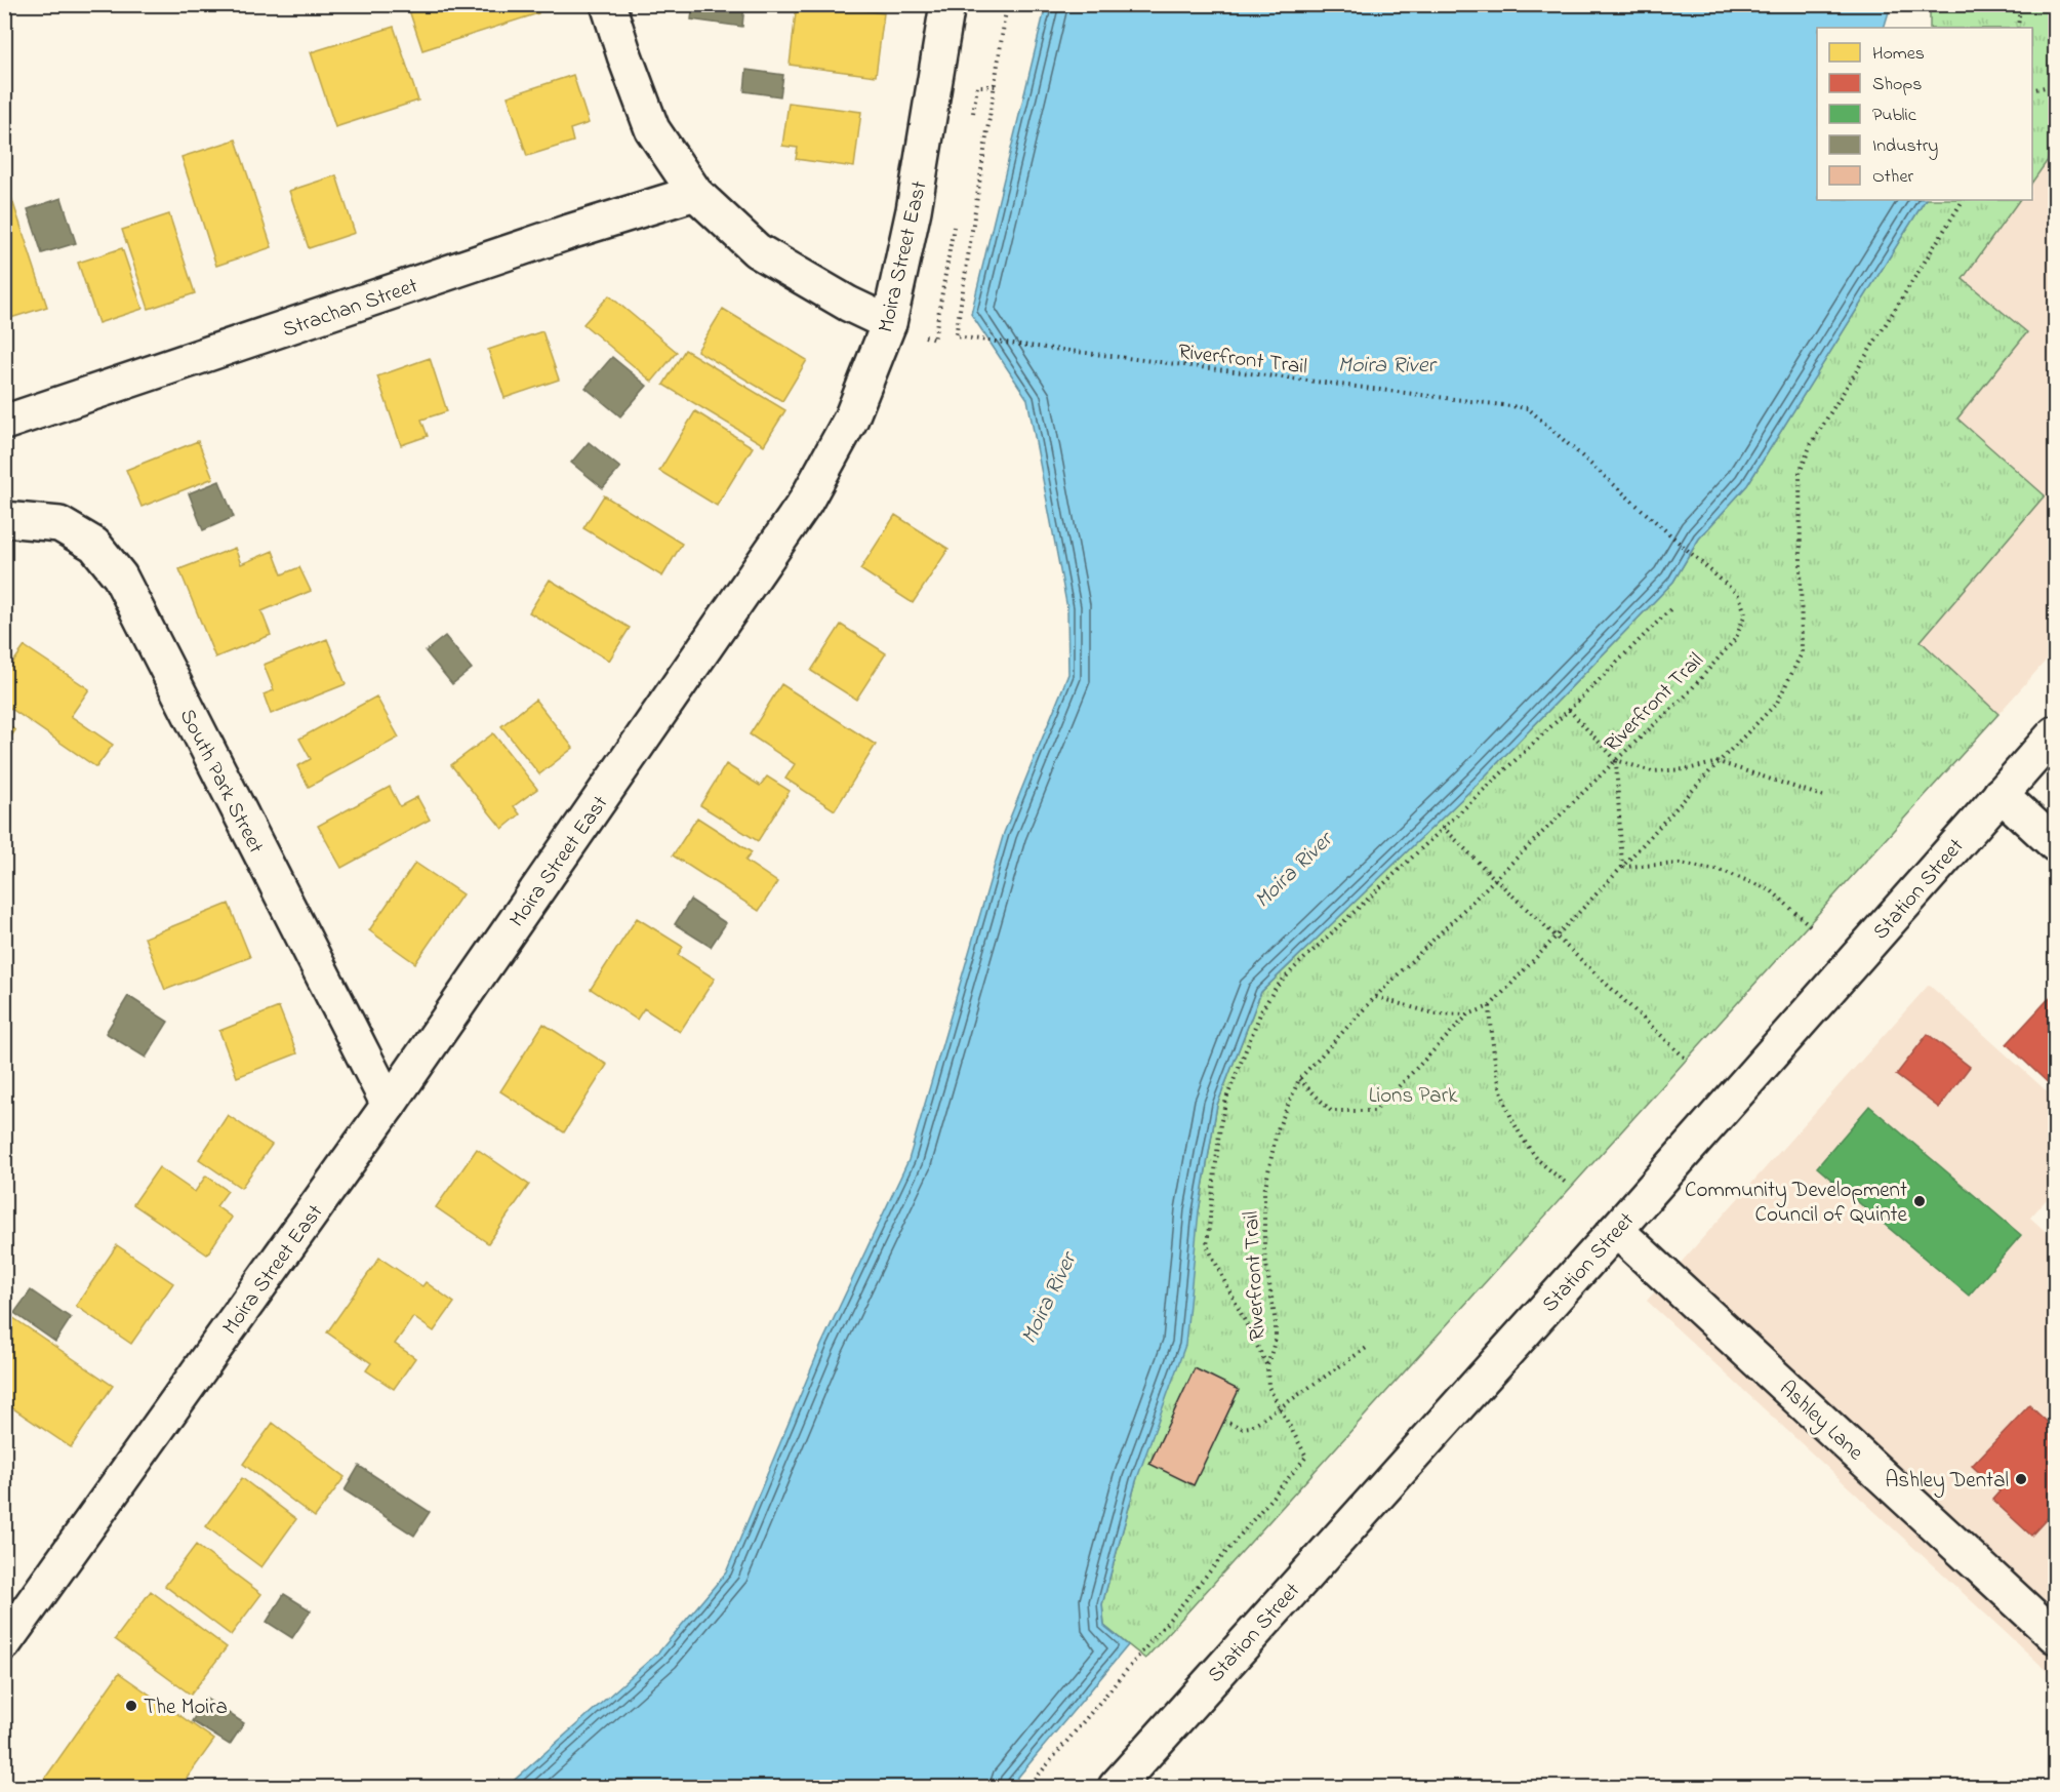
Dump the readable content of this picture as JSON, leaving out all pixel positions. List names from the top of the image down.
{
  "streets": {
    "street": [
      "Moira Street East",
      "Strachan Street",
      "South Park Street",
      "Station Street",
      "Ashley Lane"
    ],
    "path": ["Riverfront Trail"]
  },
  "crossings": [
    ["Moira Street East", "South Park Street"],
    ["Station Street", "Ashley Lane"]
  ],
  "water": ["Moira River"],
  "parks": ["Lions Park"],
  "places": ["Community Development Council of Quinte", "Ashley Dental", "The Moira"],
  "legend": [
    "Homes",
    "Shops",
    "Public",
    "Industry",
    "Other"
  ]
}
